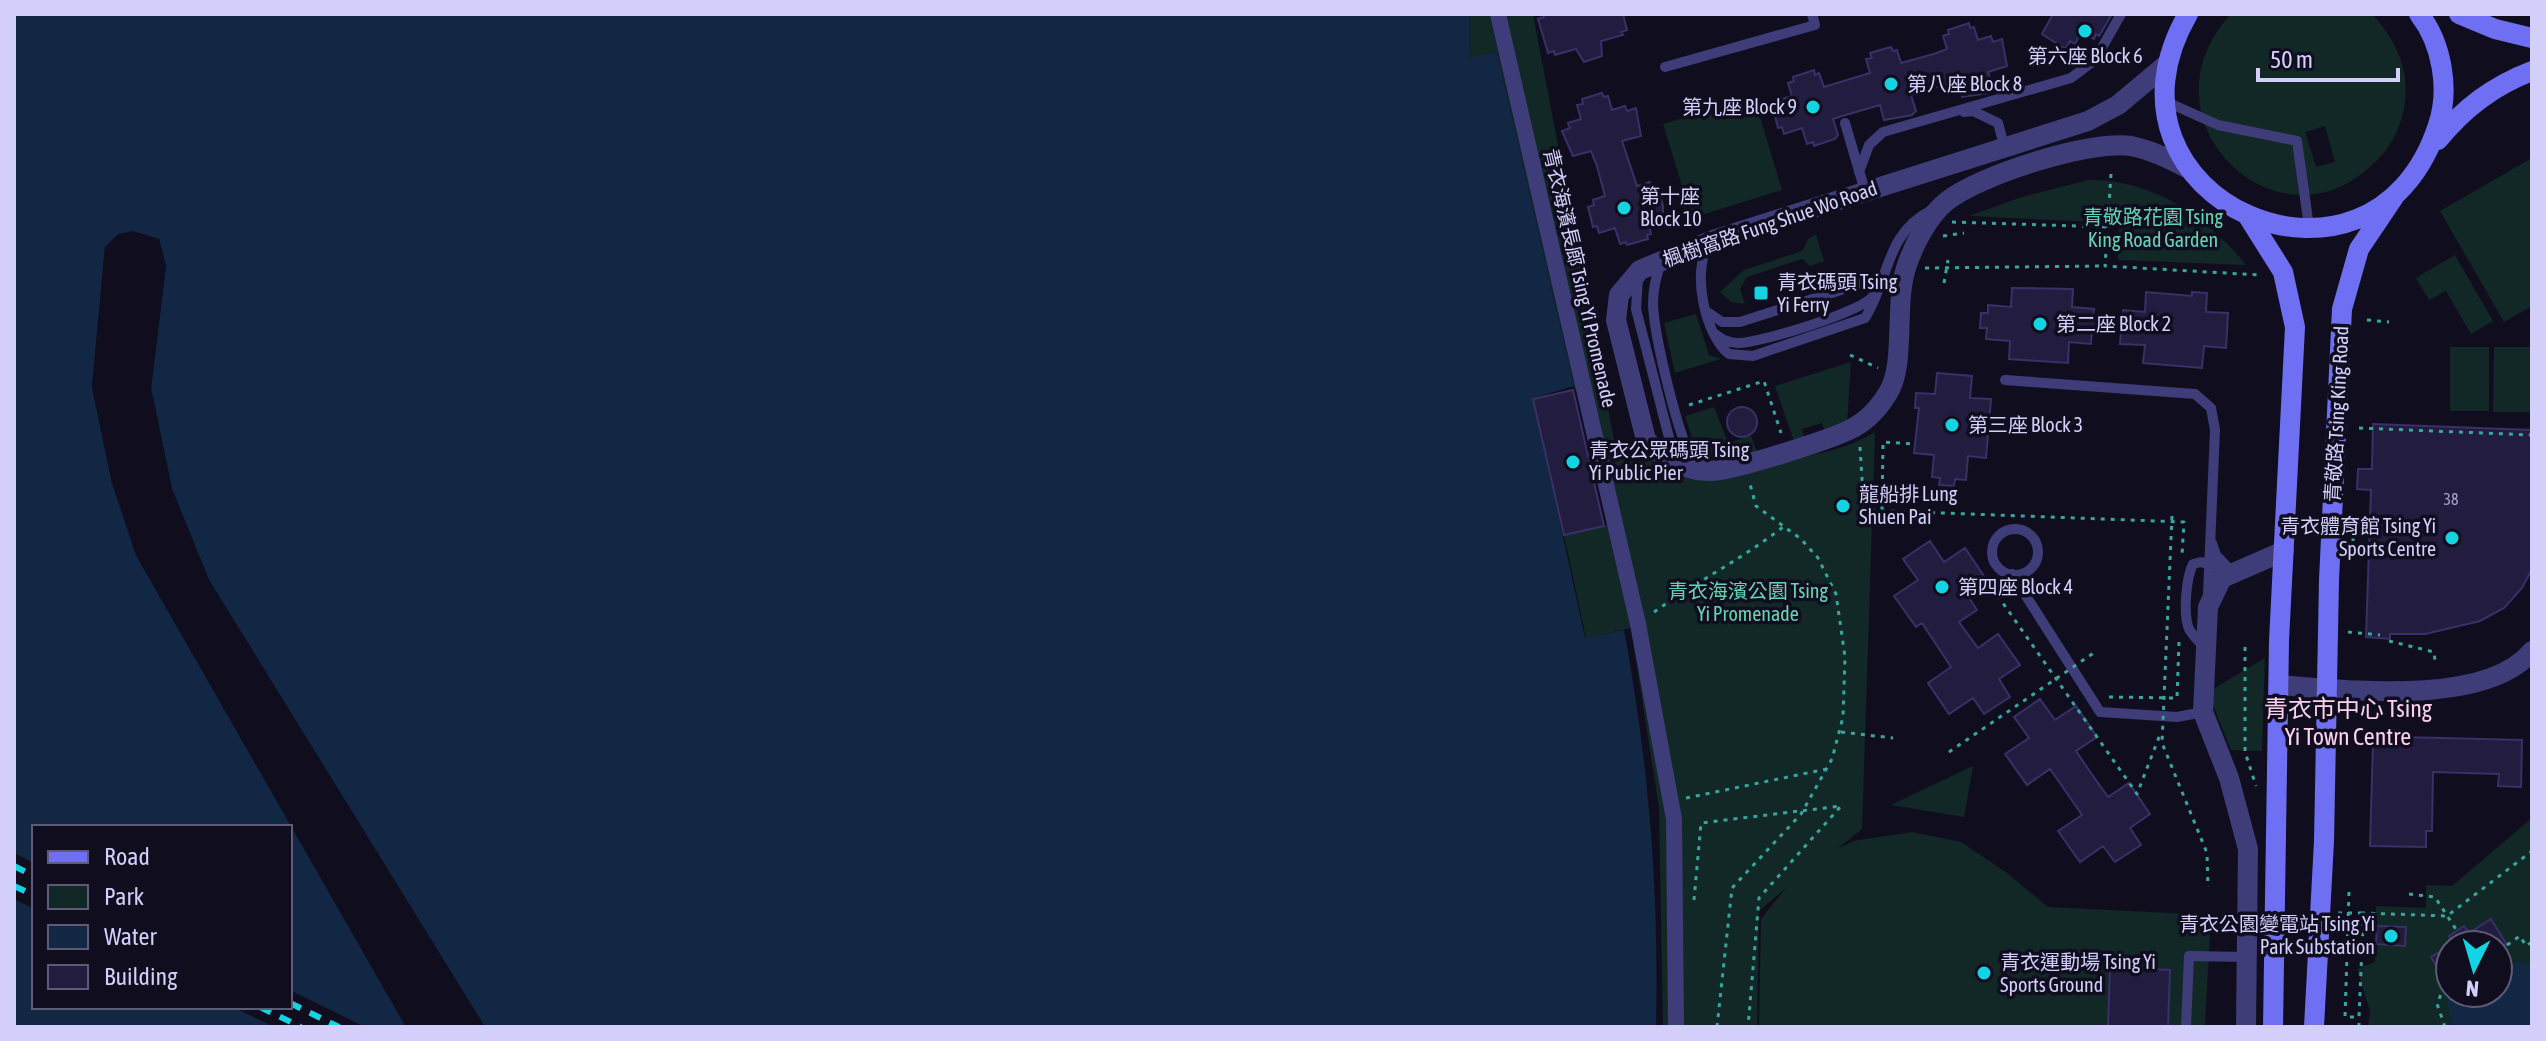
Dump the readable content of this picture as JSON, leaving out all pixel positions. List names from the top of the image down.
{
  "streets": {
    "main road": ["青敬路 Tsing King Road"],
    "street": ["楓樹窩路 Fung Shue Wo Road", "青衣海濱長廊 Tsing Yi Promenade"]
  },
  "districts": ["青衣市中心 Tsing Yi Town Centre"],
  "parks": ["青敬路花園 Tsing King Road Garden", "青衣海濱公園 Tsing Yi Promenade"],
  "places": {
    "other": [
      "第六座 Block 6",
      "第八座 Block 8",
      "第九座 Block 9",
      "第十座 Block 10",
      "第二座 Block 2",
      "第三座 Block 3",
      "青衣公眾碼頭 Tsing Yi Public Pier",
      "龍船排 Lung Shuen Pai",
      "青衣體育館 Tsing Yi Sports Centre",
      "第四座 Block 4",
      "青衣公園變電站 Tsing Yi Park Substation",
      "青衣運動場 Tsing Yi Sports Ground"
    ],
    "transit": ["青衣碼頭 Tsing Yi Ferry"]
  },
  "house_numbers": ["38"],
  "legend": [
    "Road",
    "Park",
    "Water",
    "Building"
  ],
  "scale_bar": "50 m",
  "north": "bottom"
}
